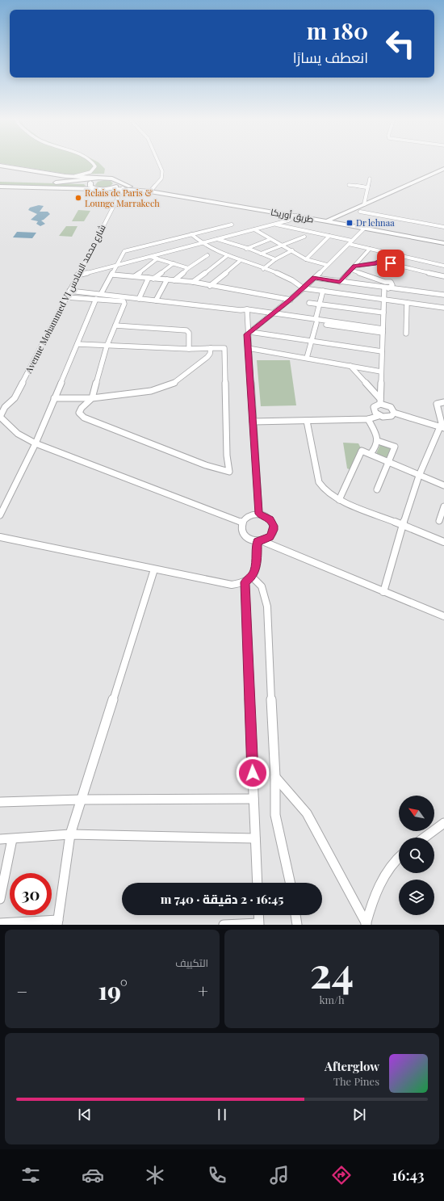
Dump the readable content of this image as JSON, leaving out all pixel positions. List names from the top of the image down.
{
  "streets": {
    "street": ["طريق أوريكا", "Avenue Mohammed VI شارع محمد السادس"]
  },
  "crossings": [
    ["طريق أوريكا", "Avenue Mohammed VI شارع محمد السادس"]
  ],
  "places": {
    "other": ["Relais de Paris & Lounge Marrakech"],
    "transit": ["Dr lehnaa"]
  },
  "north": "top left",
  "page": {
    "turn": ["180 m", "انعطف يسارًا"],
    "limit": "30",
    "trip": "16:45 · 2 دقيقة · 740 m",
    "tile": [
      ["24", "km/h"],
      "التكييف"
    ],
    "heat": ["−", "19°", "+"],
    "song": ["Afterglow", "The Pines"],
    "tabs": "16:43"
  }
}
